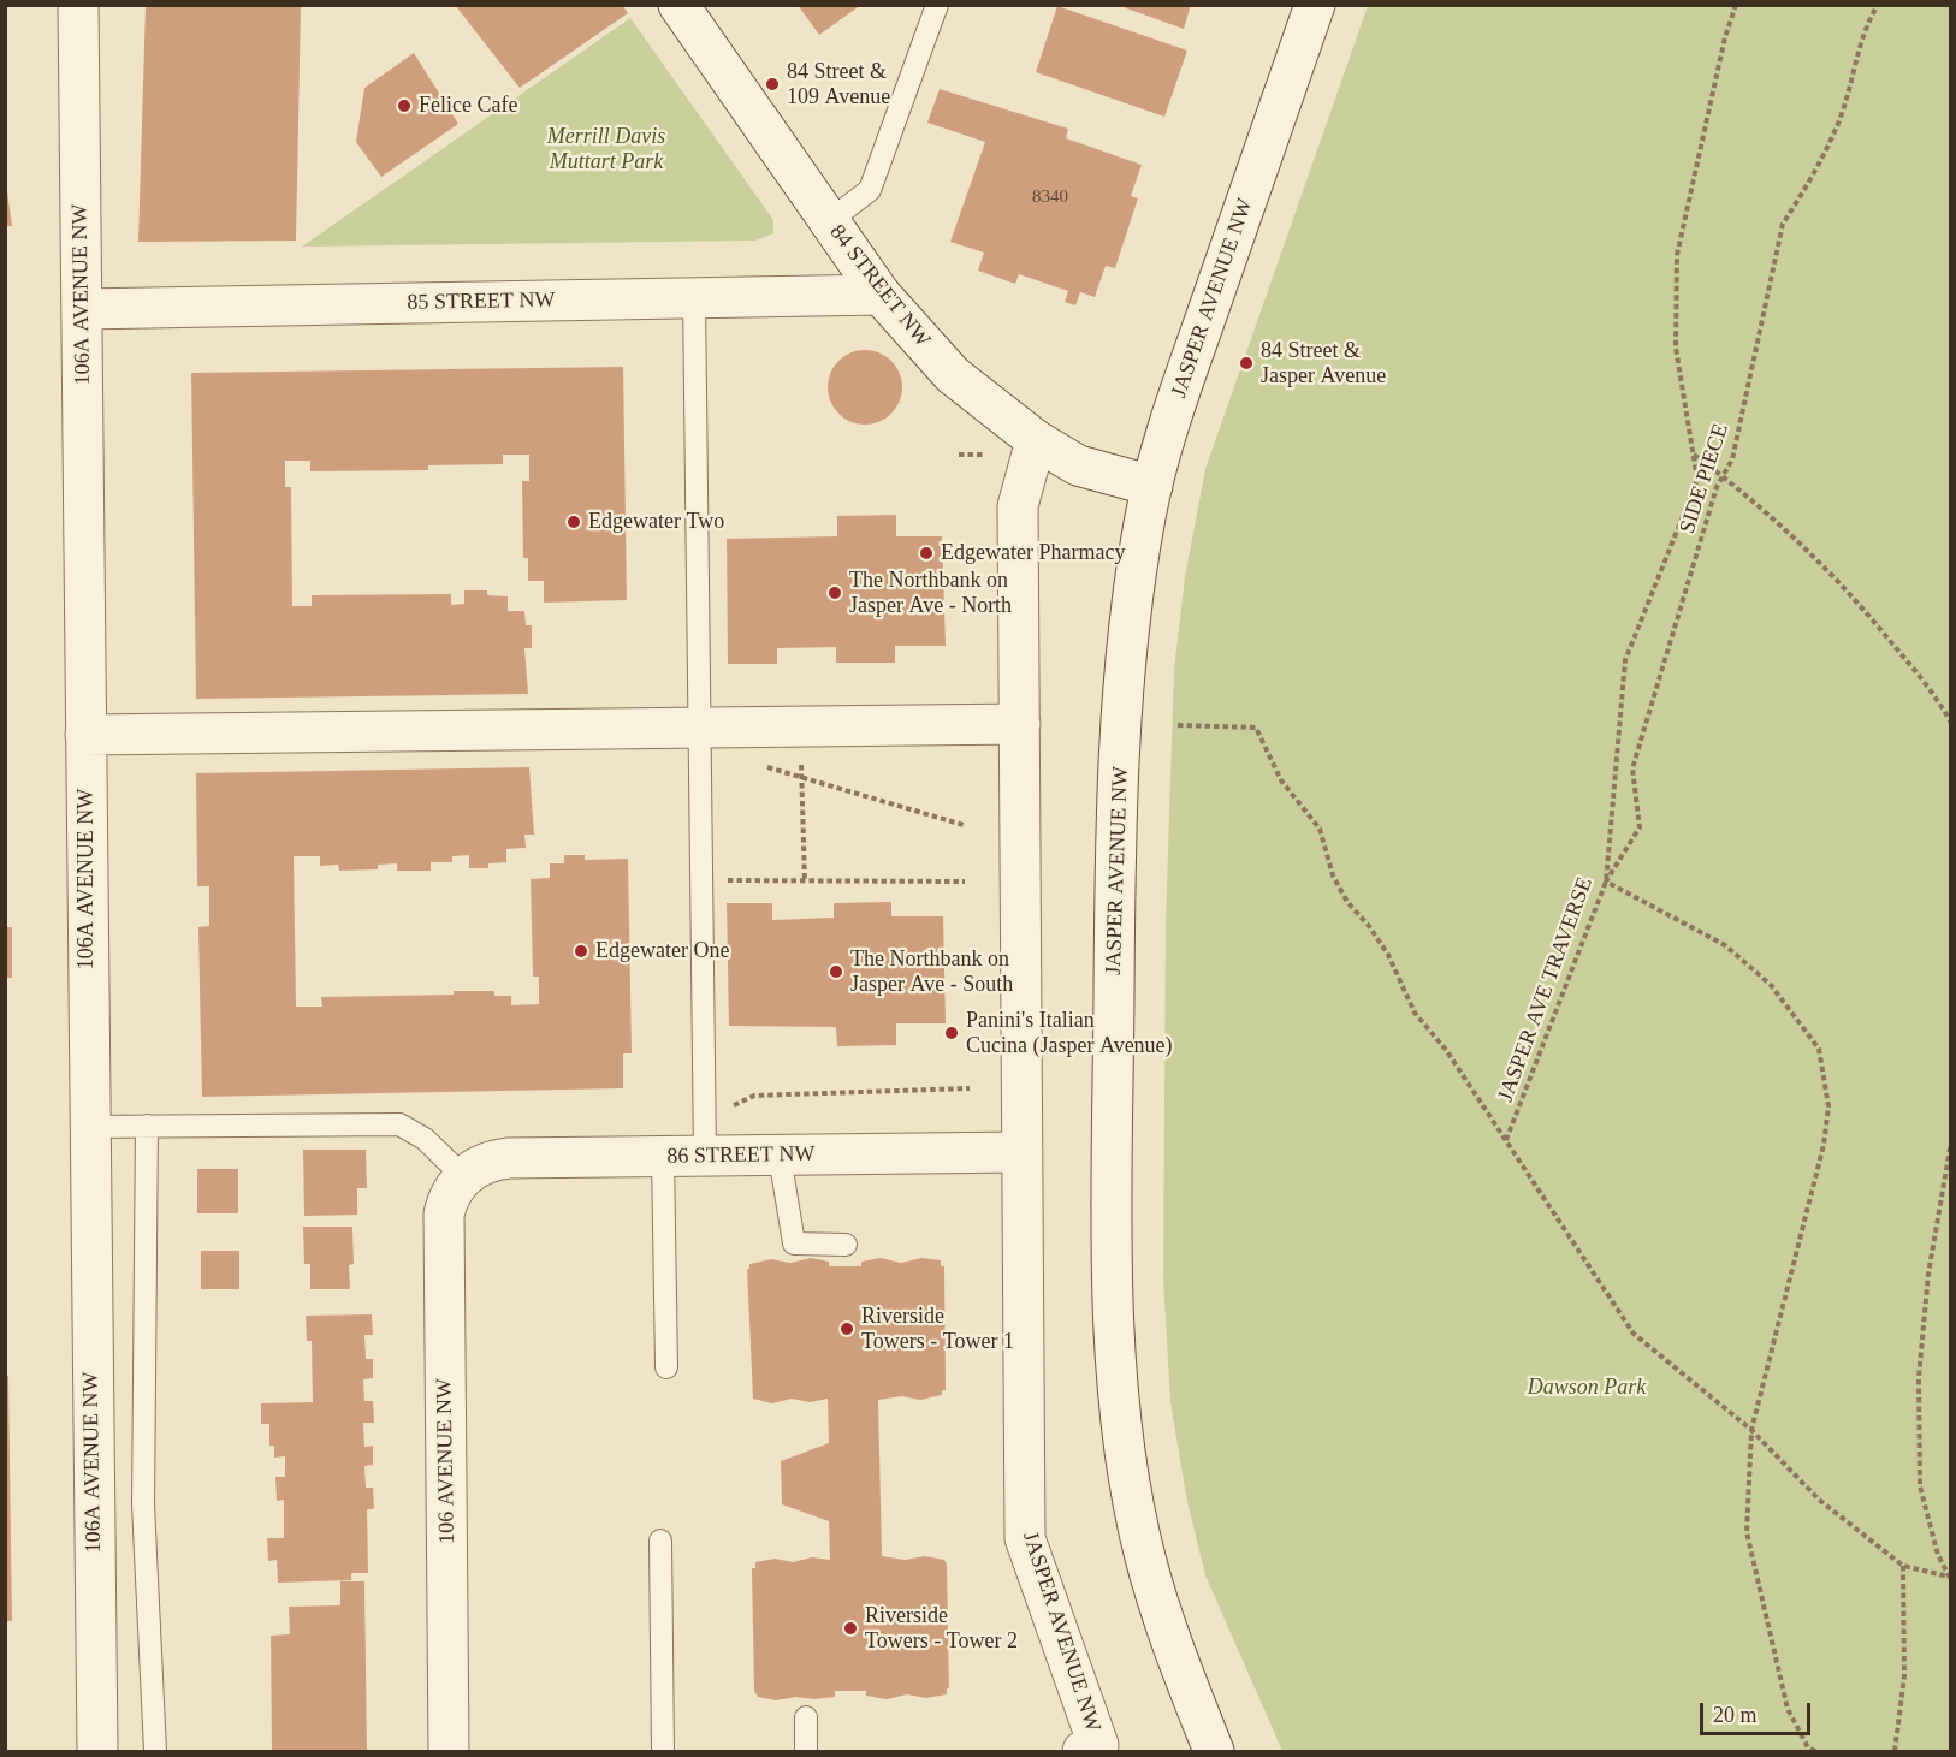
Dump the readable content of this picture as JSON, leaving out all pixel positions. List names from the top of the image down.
{
  "streets": {
    "street": [
      "84 STREET NW",
      "106A AVENUE NW",
      "JASPER AVENUE NW",
      "85 STREET NW",
      "86 STREET NW",
      "106 AVENUE NW"
    ],
    "path": ["SIDE PIECE", "JASPER AVE TRAVERSE"]
  },
  "crossings": [
    ["84 STREET NW", "JASPER AVENUE NW"],
    ["84 STREET NW", "85 STREET NW"],
    ["106A AVENUE NW", "85 STREET NW"],
    ["JASPER AVENUE NW", "86 STREET NW"],
    ["SIDE PIECE", "JASPER AVE TRAVERSE"],
    ["86 STREET NW", "106 AVENUE NW"]
  ],
  "parks": ["Merrill Davis Muttart Park", "Dawson Park"],
  "places": [
    "84 Street & 109 Avenue",
    "Felice Cafe",
    "84 Street & Jasper Avenue",
    "Edgewater Two",
    "Edgewater Pharmacy",
    "The Northbank on Jasper Ave - North",
    "Edgewater One",
    "The Northbank on Jasper Ave - South",
    "Panini's Italian Cucina (Jasper Avenue)",
    "Riverside Towers - Tower 1",
    "Riverside Towers - Tower 2"
  ],
  "house_numbers": ["8340"],
  "scale_bar": "20 m"
}
